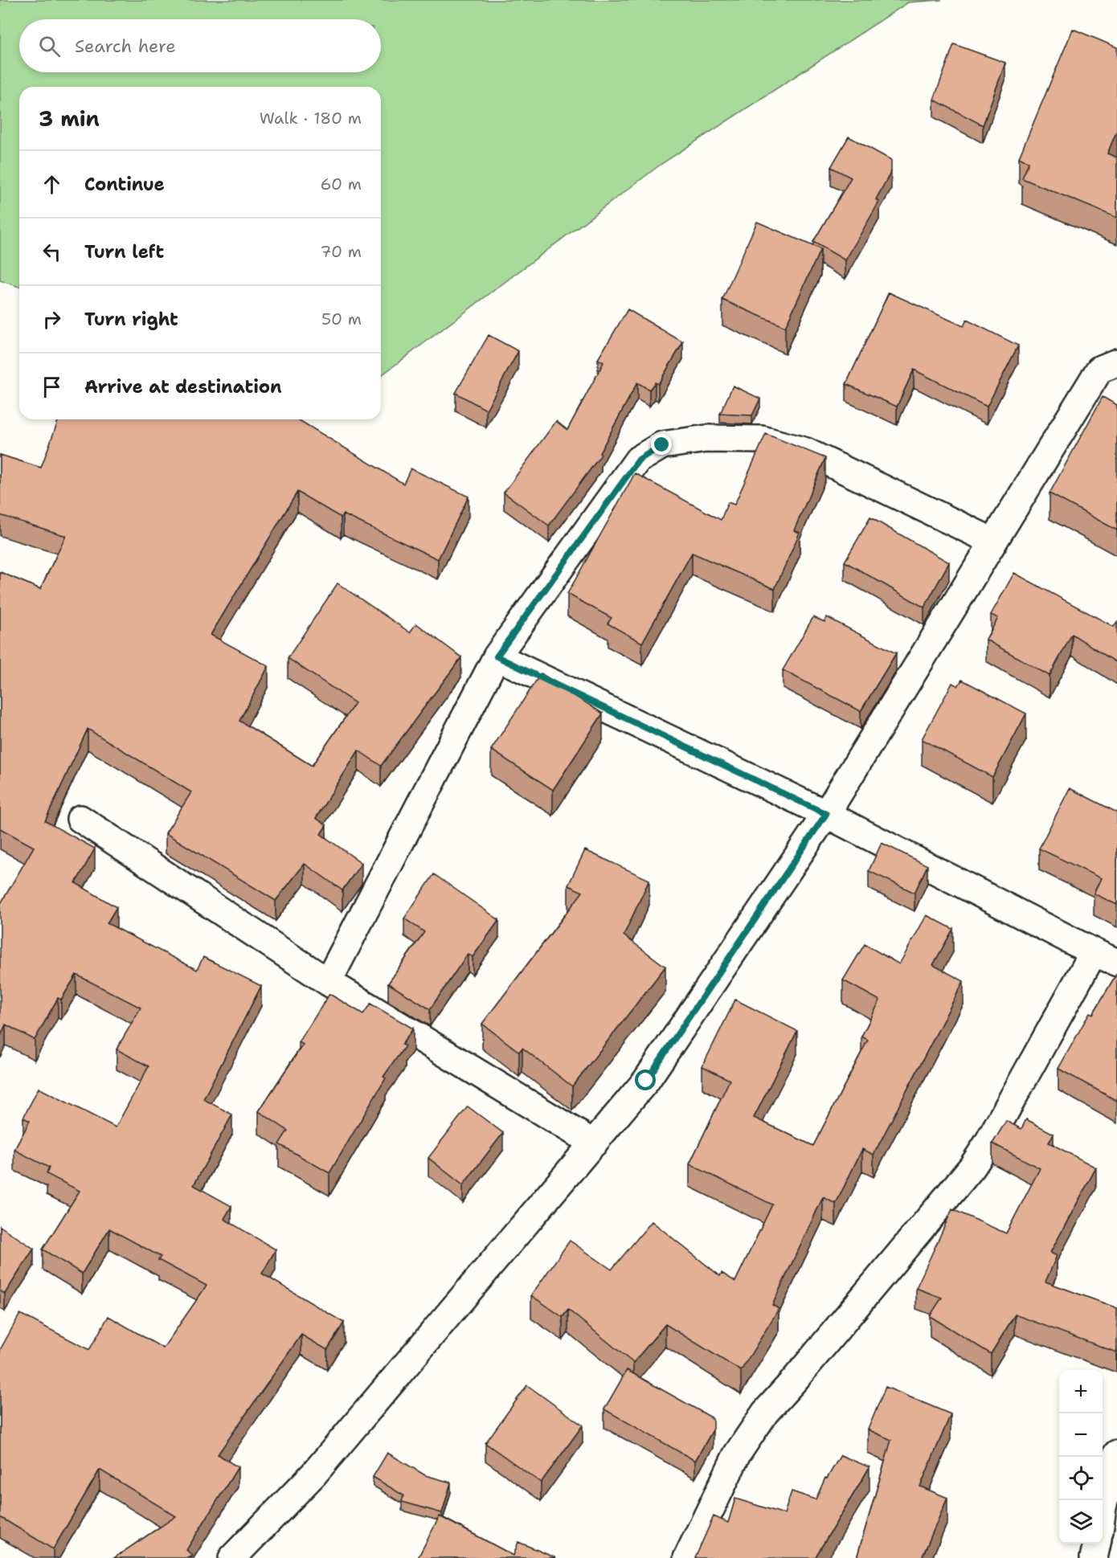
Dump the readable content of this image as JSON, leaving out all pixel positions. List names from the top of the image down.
{
  "page": {
    "search": "Search here",
    "heading": ["3 min", "Walk · 180 m"],
    "list": [
      ["Continue", "60 m"],
      ["Turn left", "70 m"],
      ["Turn right", "50 m"],
      "Arrive at destination"
    ],
    "map_buttons": ["+", "−"]
  }
}
